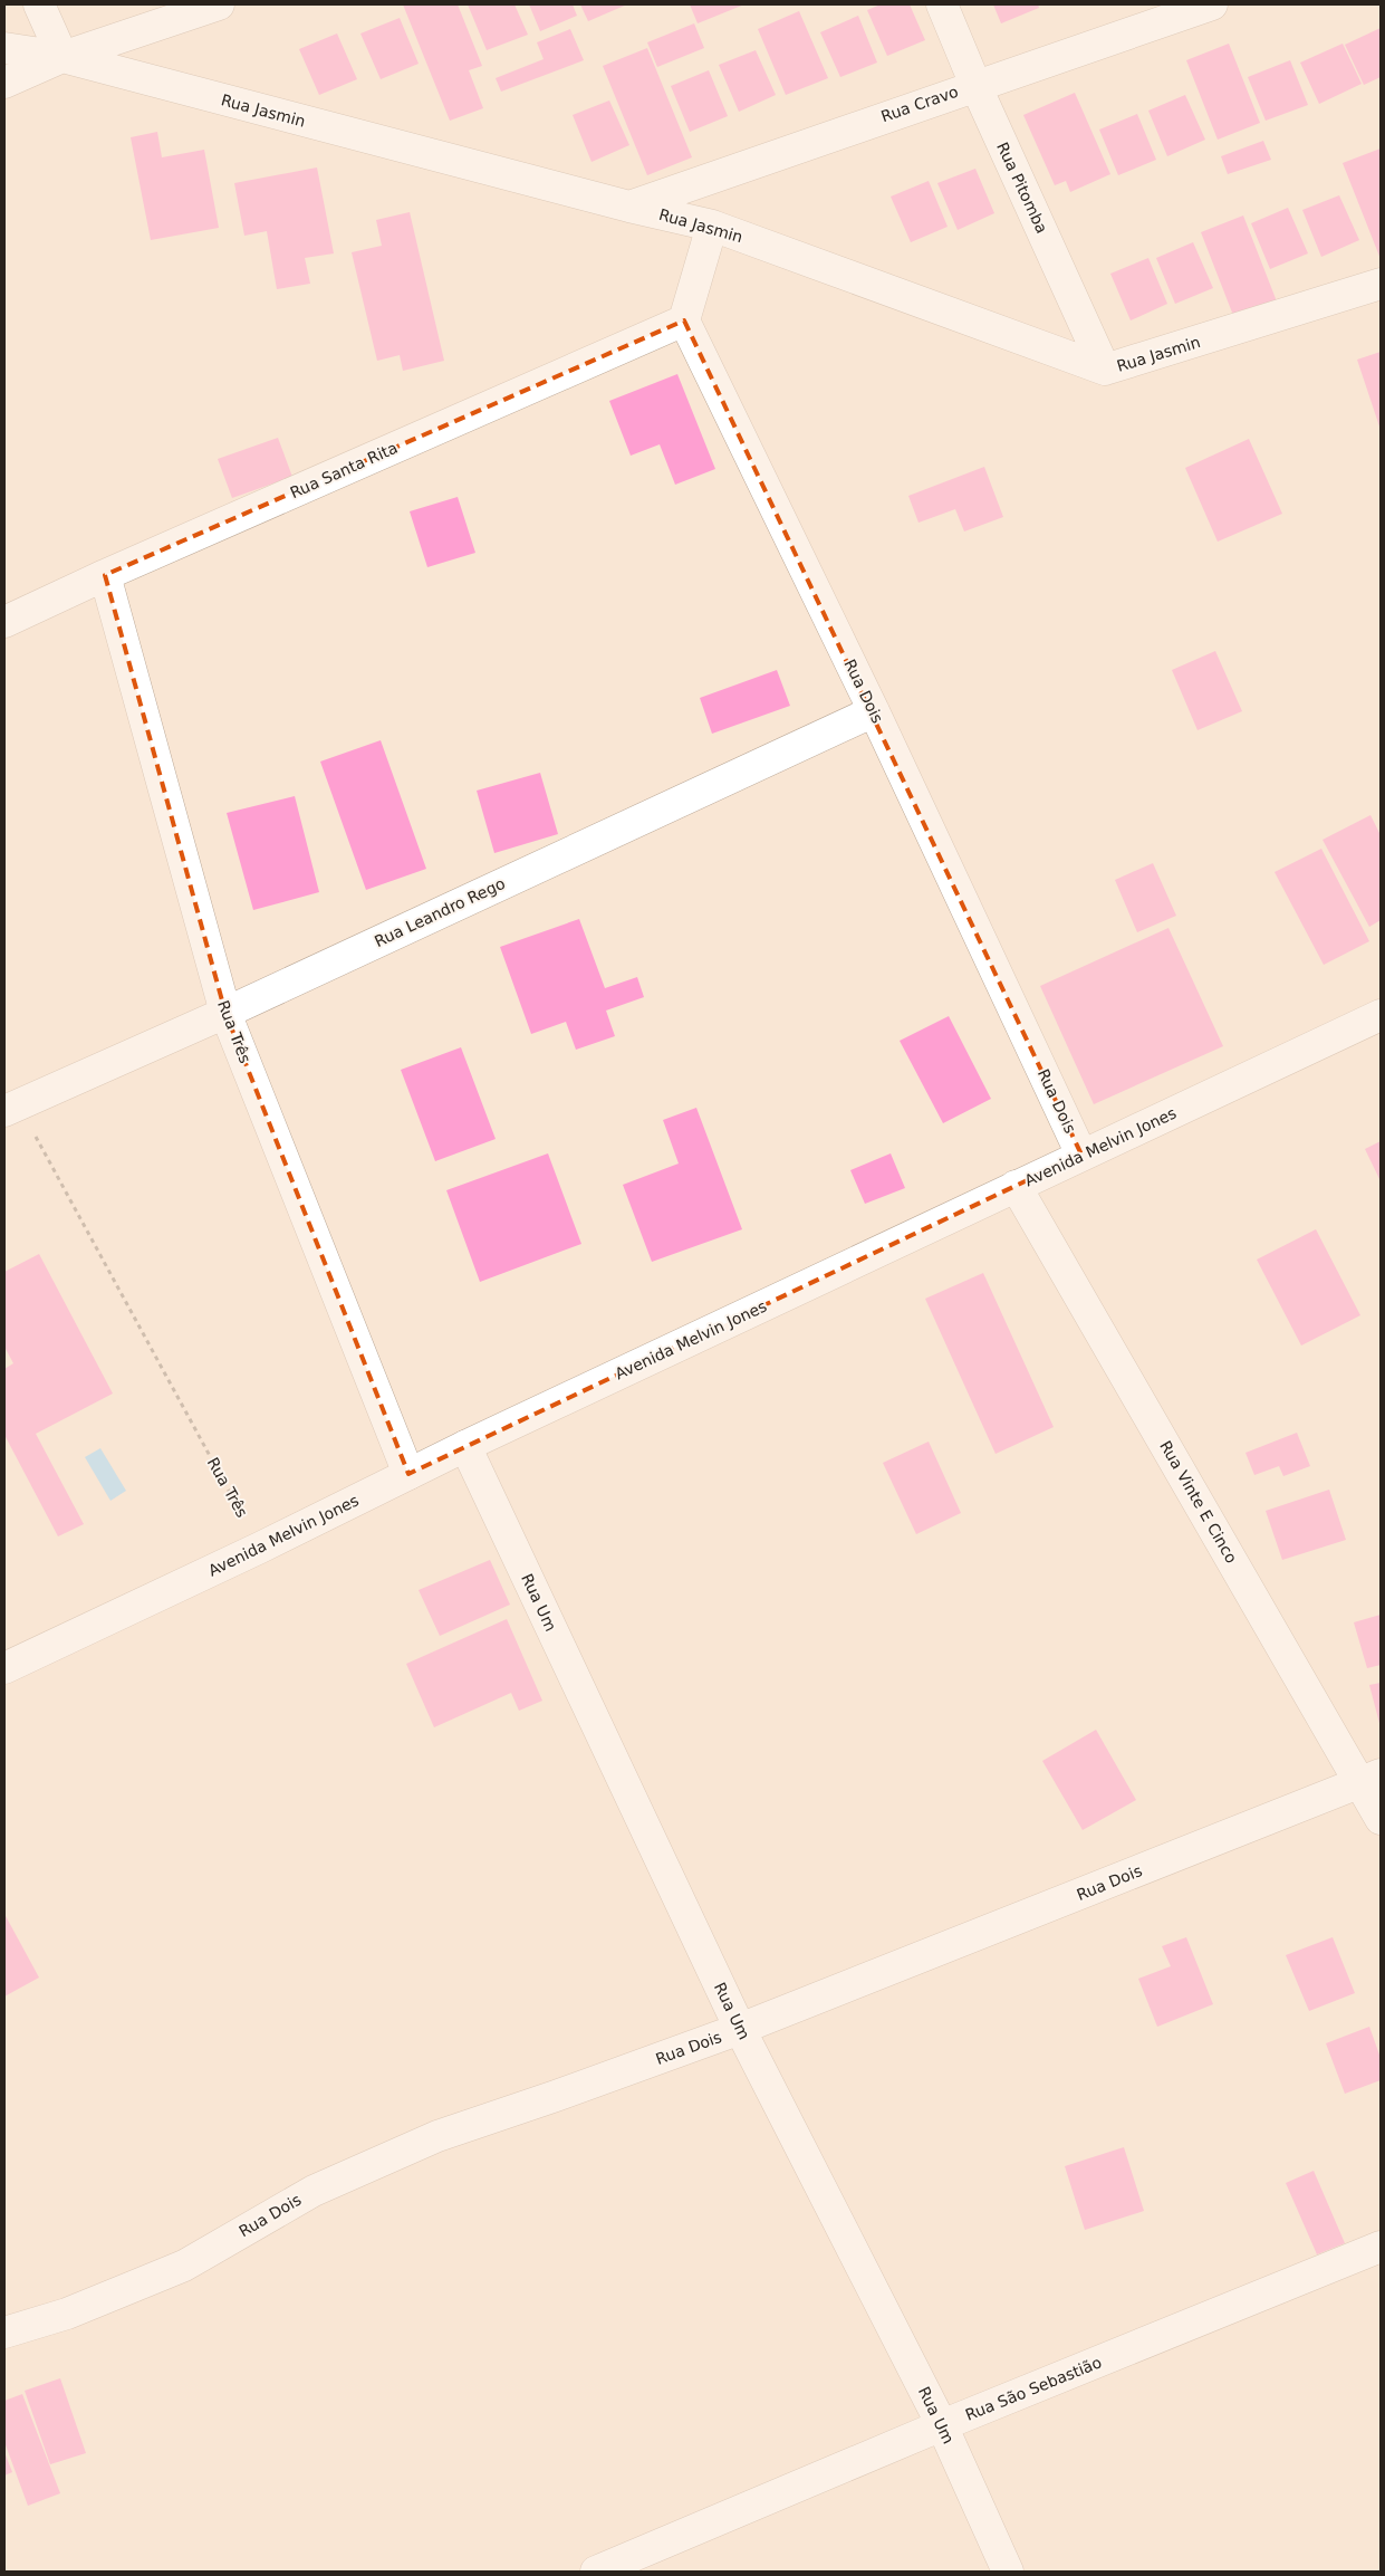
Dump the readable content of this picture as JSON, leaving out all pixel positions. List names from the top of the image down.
{
  "streets": {
    "street": [
      "Rua Cravo",
      "Rua Jasmin",
      "Rua Pitomba",
      "Rua Santa Rita",
      "Rua Dois",
      "Rua Leandro Rego",
      "Rua Três",
      "Avenida Melvin Jones",
      "Rua Vinte E Cinco",
      "Rua Um",
      "Rua São Sebastião"
    ]
  },
  "crossings": [
    ["Rua Cravo", "Rua Jasmin"],
    ["Rua Cravo", "Rua Pitomba"],
    ["Rua Jasmin", "Rua Pitomba"],
    ["Rua Santa Rita", "Rua Dois"],
    ["Rua Santa Rita", "Rua Três"],
    ["Rua Dois", "Rua Leandro Rego"],
    ["Rua Dois", "Avenida Melvin Jones"],
    ["Rua Dois", "Rua Vinte E Cinco"],
    ["Rua Dois", "Rua Um"],
    ["Rua Leandro Rego", "Rua Três"],
    ["Rua Três", "Avenida Melvin Jones"],
    ["Avenida Melvin Jones", "Rua Vinte E Cinco"],
    ["Avenida Melvin Jones", "Rua Um"],
    ["Rua Um", "Rua São Sebastião"]
  ]
}
